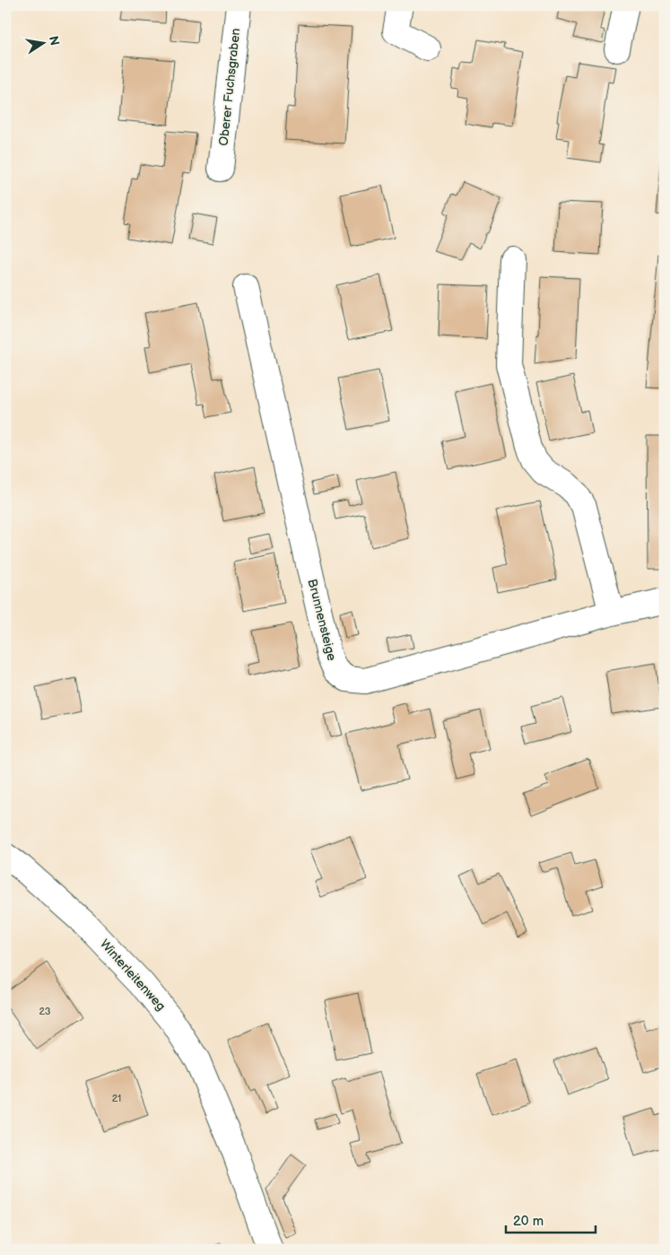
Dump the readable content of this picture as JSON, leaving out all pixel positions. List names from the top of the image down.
{
  "streets": {
    "street": ["Oberer Fuchsgraben", "Brunnensteige", "Winterleitenweg"]
  },
  "house_numbers": ["23", "21"],
  "scale_bar": "20 m",
  "north": "right"
}
